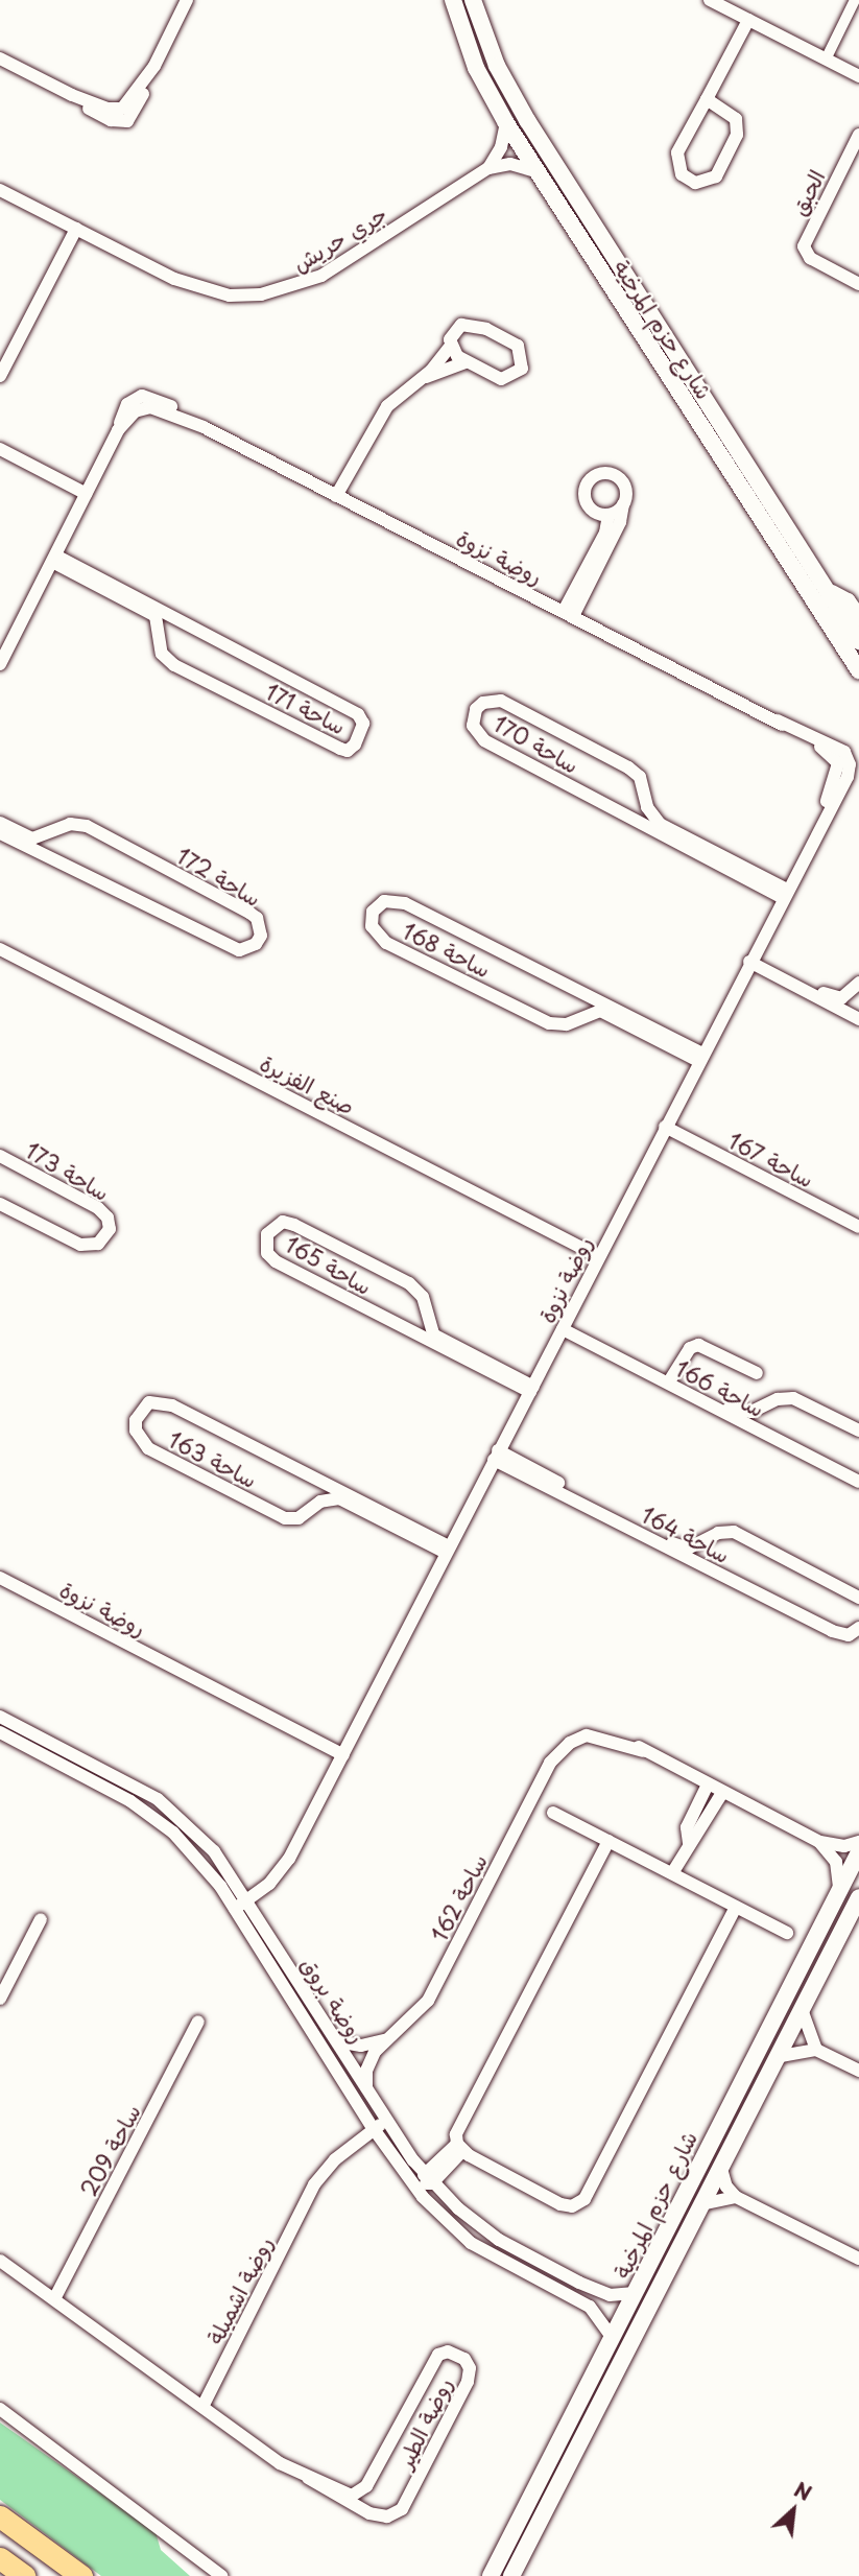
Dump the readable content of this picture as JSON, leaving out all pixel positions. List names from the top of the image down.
{
  "streets": {
    "street": [
      "الحبق",
      "جري حريش",
      "شارع حزم المرخية",
      "روضة نزوة",
      "ساحة 171",
      "ساحة 170",
      "ساحة 172",
      "ساحة 168",
      "صنع الفزيرة",
      "ساحة 167",
      "ساحة 173",
      "ساحة 165",
      "ساحة 166",
      "ساحة 163",
      "ساحة 164",
      "ساحة 162",
      "روضة بروق",
      "ساحة 209",
      "روضة اشميلة",
      "روضة الطير"
    ]
  },
  "crossings": [
    ["شارع حزم المرخية", "روضة بروق"],
    ["روضة نزوة", "ساحة 171"],
    ["روضة نزوة", "ساحة 170"],
    ["روضة نزوة", "ساحة 168"],
    ["روضة نزوة", "صنع الفزيرة"],
    ["روضة نزوة", "ساحة 167"],
    ["روضة نزوة", "ساحة 165"],
    ["روضة نزوة", "ساحة 166"],
    ["روضة نزوة", "ساحة 163"],
    ["روضة نزوة", "ساحة 164"],
    ["روضة نزوة", "روضة بروق"],
    ["ساحة 162", "روضة بروق"],
    ["روضة بروق", "روضة اشميلة"]
  ],
  "north": "top right"
}
